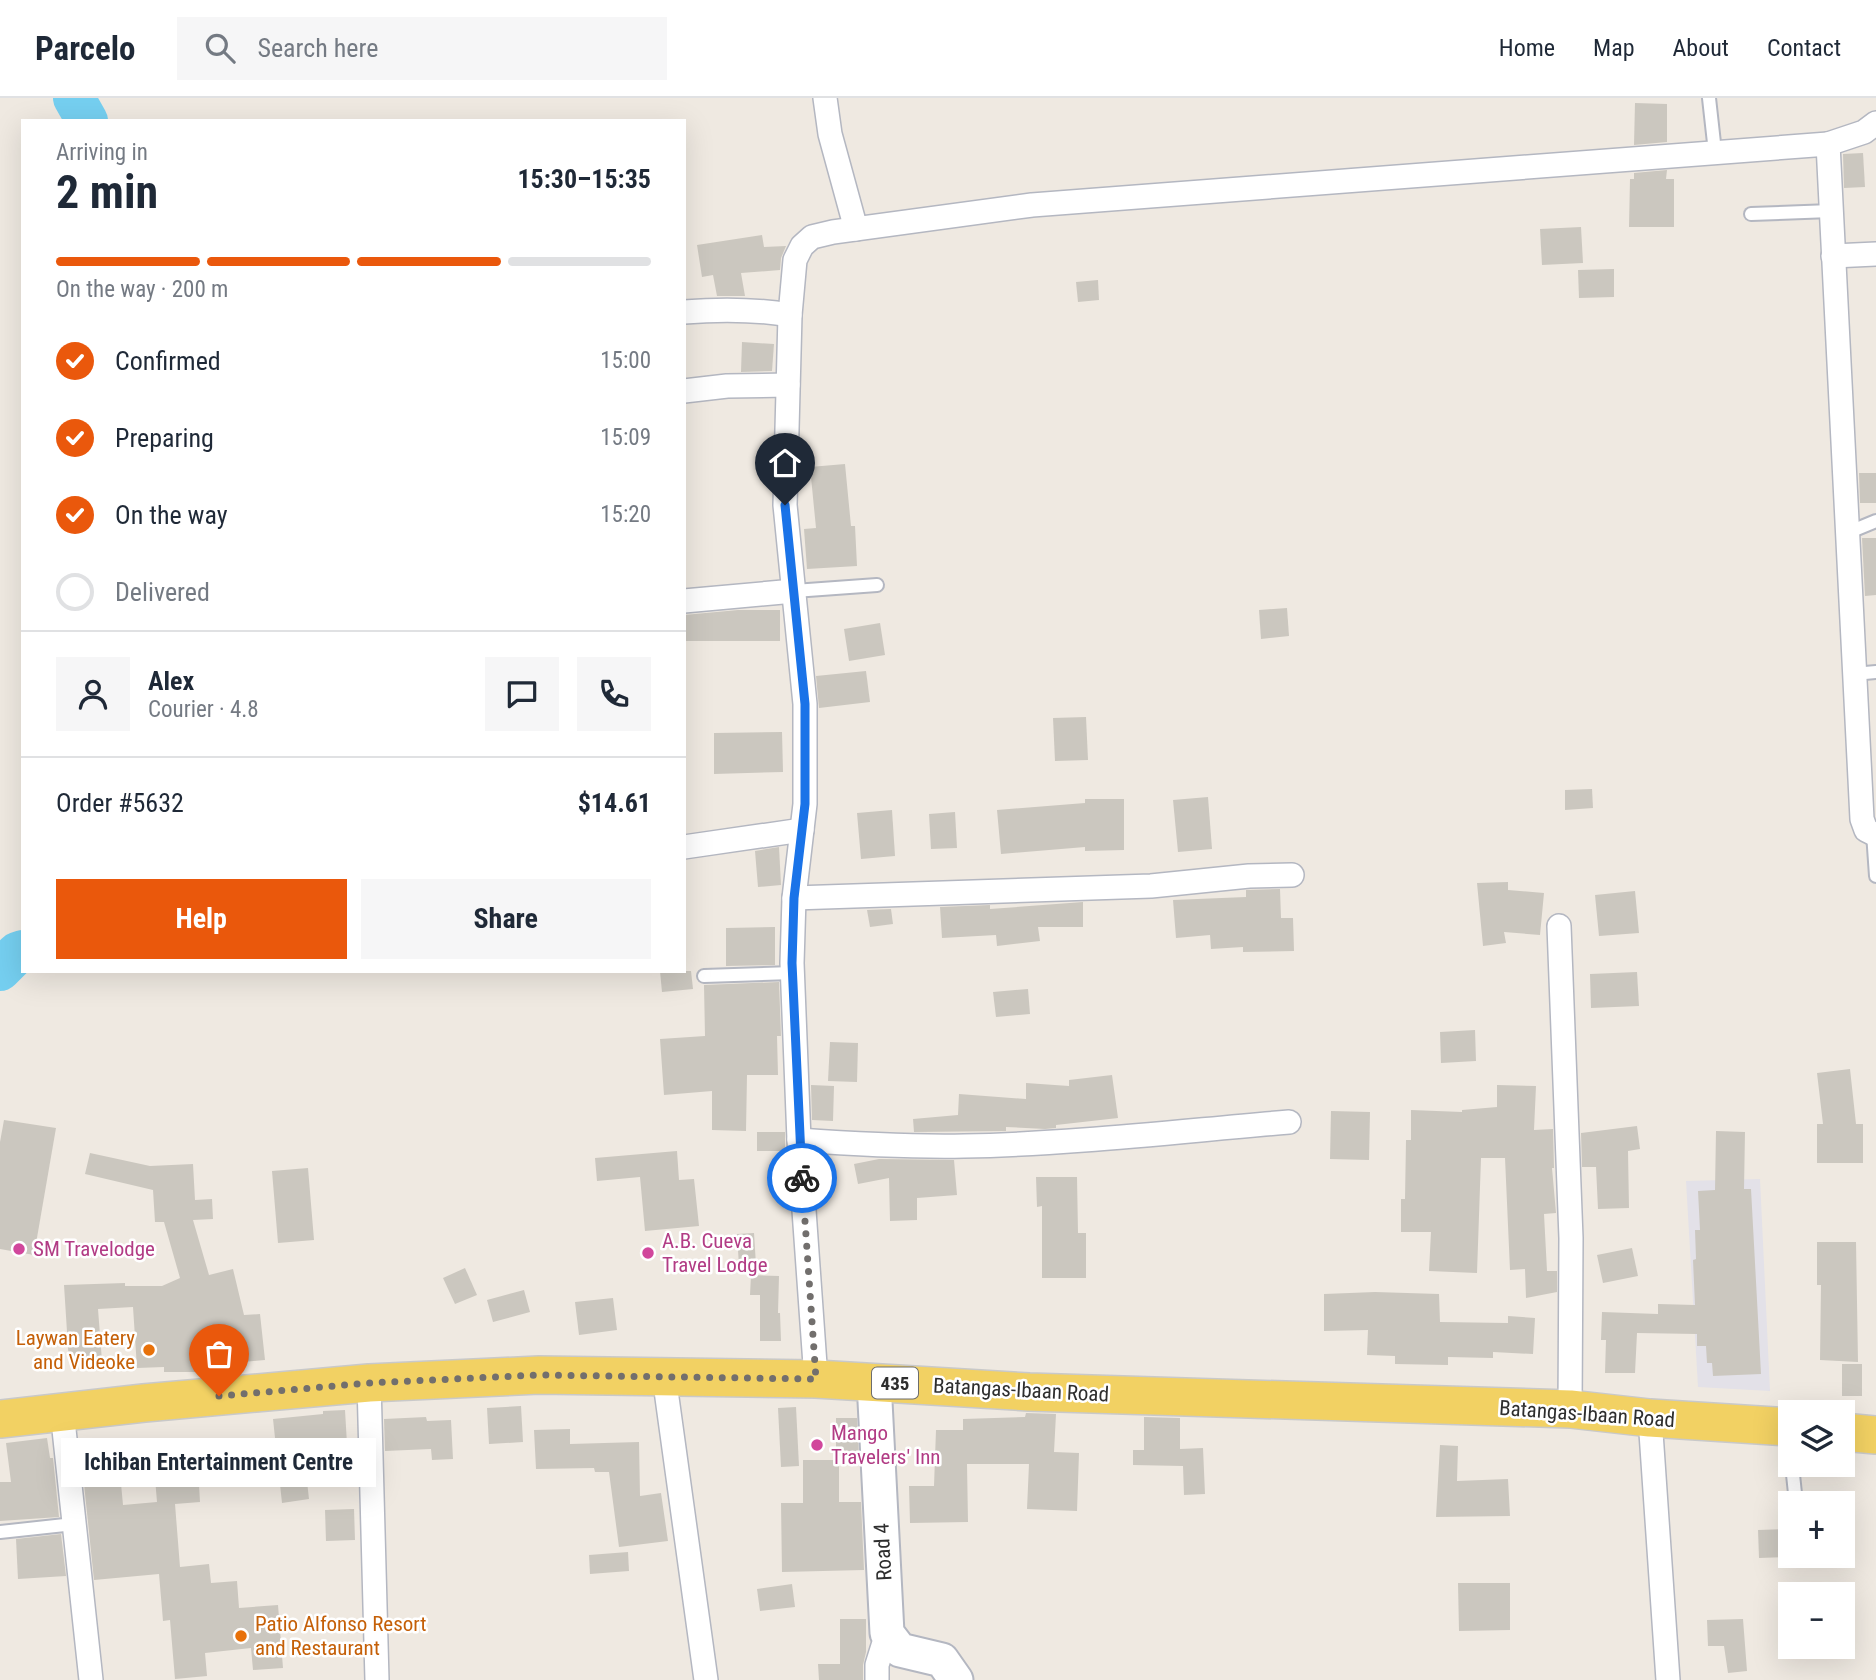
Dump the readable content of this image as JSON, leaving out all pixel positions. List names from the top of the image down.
{
  "streets": {
    "main road": ["435", "Batangas-Ibaan Road"],
    "street": ["Road 4"]
  },
  "crossings": [
    ["Batangas-Ibaan Road", "Road 4"]
  ],
  "places": [
    "SM Travelodge",
    "A.B. Cueva Travel Lodge",
    "Laywan Eatery and Videoke",
    "Ichiban Entertainment Centre",
    "Mango Travelers' Inn",
    "Patio Alfonso Resort and Restaurant"
  ],
  "page": {
    "header": "Parcelo",
    "search": "Search here",
    "nav": [
      "Home",
      "Map",
      "About",
      "Contact"
    ],
    "heading": ["2 min", "Arriving in", "15:30–15:35"],
    "panel": [
      "Alex",
      "Courier · 4.8",
      "Order #5632",
      "$14.61"
    ],
    "bar": "On the way · 200 m",
    "list": [
      ["Confirmed", "15:00"],
      ["Preparing", "15:09"],
      ["On the way", "15:20"],
      "Delivered"
    ],
    "buttons": ["Help", "Share"],
    "map_buttons": ["+", "−"],
    "bubble": "Ichiban Entertainment Centre"
  }
}
